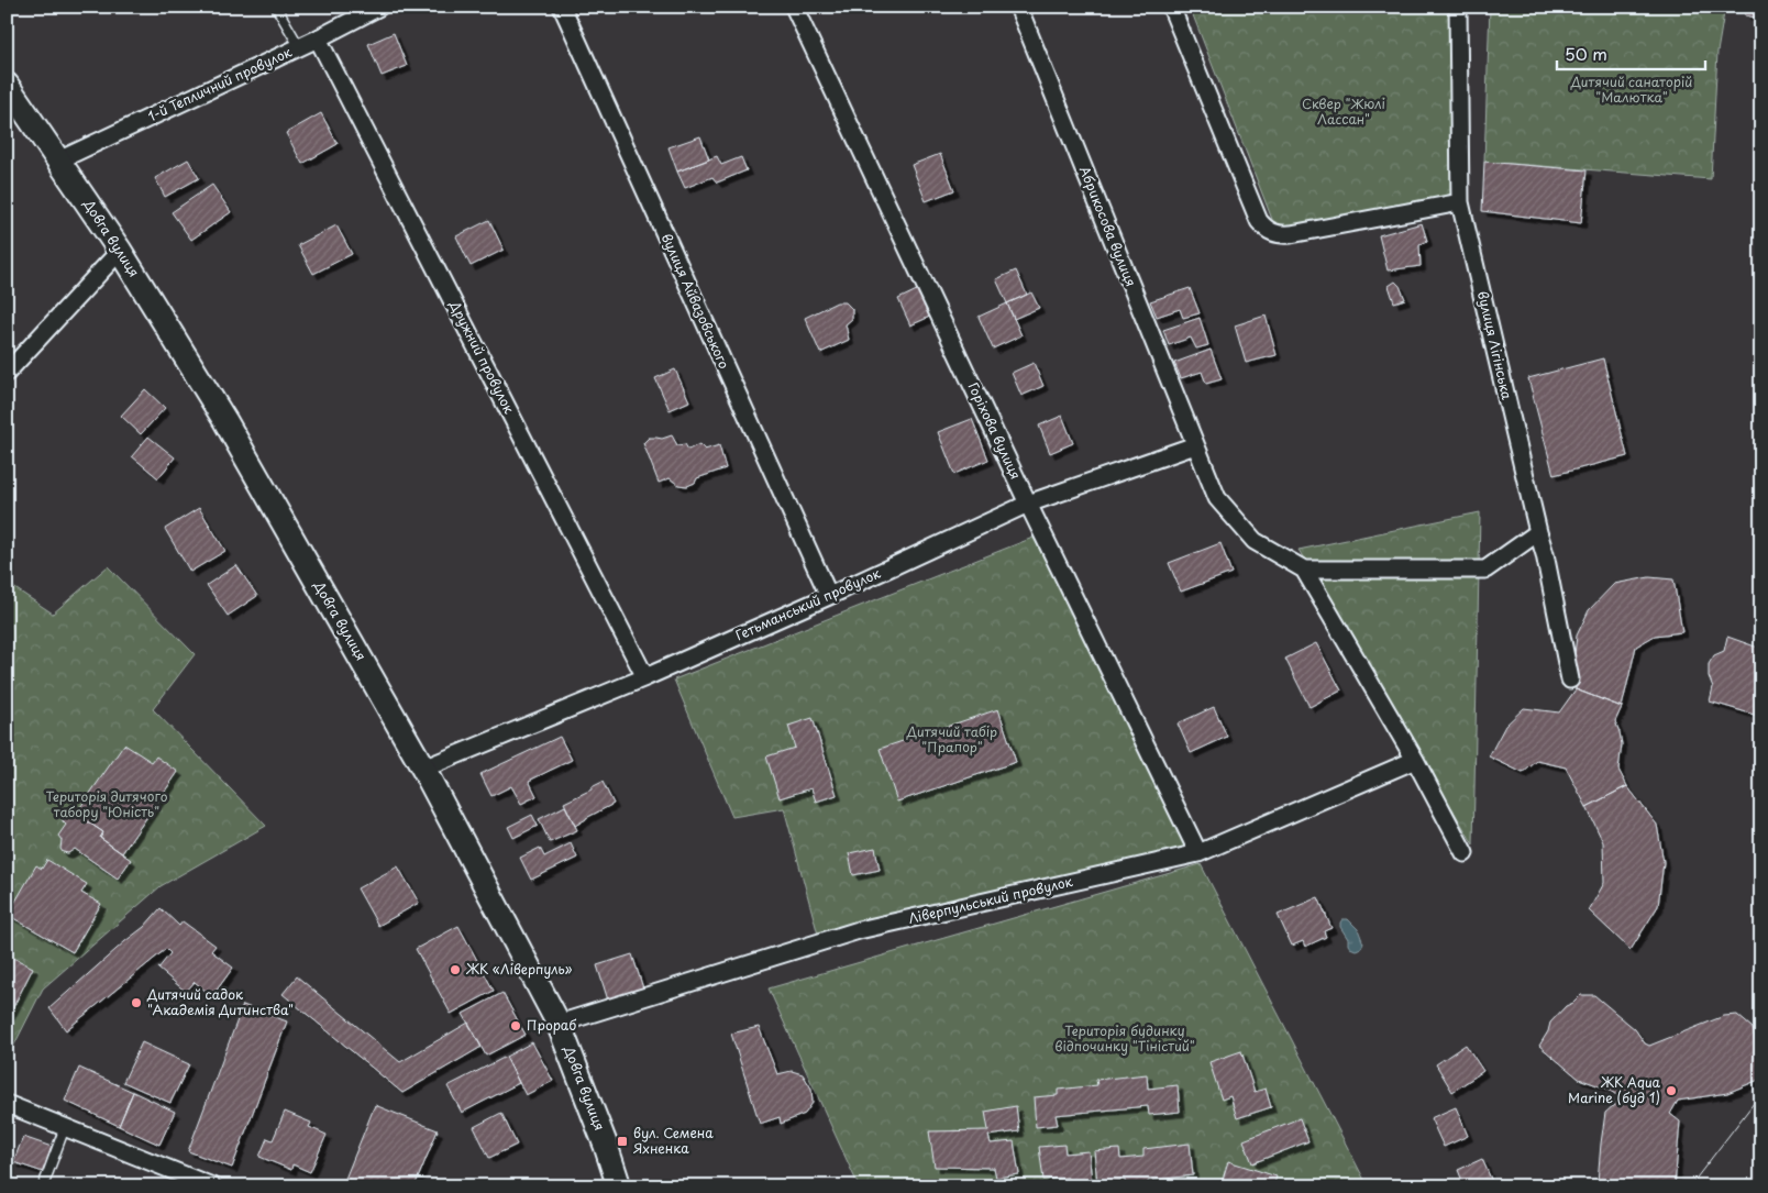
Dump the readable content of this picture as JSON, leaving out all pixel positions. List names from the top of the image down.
{
  "streets": {
    "street": [
      "1-й Тепличний провулок",
      "Абрикосова вулиця",
      "Довга вулиця",
      "вулиця Айвазовського",
      "вулиця Лігінська",
      "Дружний провулок",
      "Горіхова вулиця",
      "Гетьманський провулок",
      "Ліверпульський провулок"
    ]
  },
  "crossings": [
    ["1-й Тепличний провулок", "Довга вулиця"],
    ["1-й Тепличний провулок", "Дружний провулок"],
    ["Абрикосова вулиця", "Гетьманський провулок"],
    ["Довга вулиця", "Гетьманський провулок"],
    ["Довга вулиця", "Ліверпульський провулок"],
    ["вулиця Айвазовського", "Гетьманський провулок"],
    ["Дружний провулок", "Гетьманський провулок"],
    ["Горіхова вулиця", "Гетьманський провулок"],
    ["Горіхова вулиця", "Ліверпульський провулок"]
  ],
  "parks": [
    "Дитячий санаторій \"Малютка\"",
    "Сквер \"Жюлі Лассан\"",
    "Дитячий табір \"Прапор\"",
    "Територія дитячого табору \"Юність\"",
    "Територія будинку відпочинку \"Тіністий\""
  ],
  "places": {
    "other": [
      "ЖК «Ліверпуль»",
      "Дитячий садок \"Академія Дитинства\"",
      "Прораб",
      "ЖК Aqua Marine (буд 1)"
    ],
    "transit": ["вул. Семена Яхненка"]
  },
  "scale_bar": "50 m"
}
